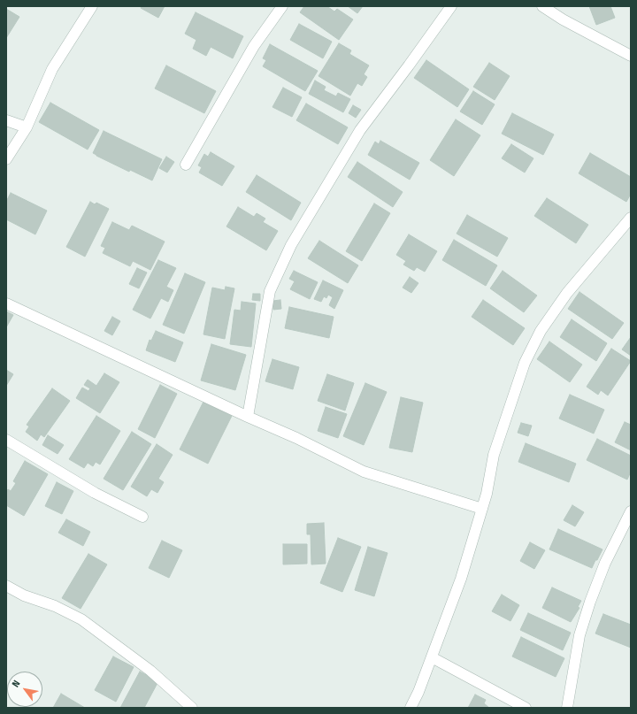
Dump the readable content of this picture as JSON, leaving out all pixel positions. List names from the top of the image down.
{
  "north": "top left"
}
